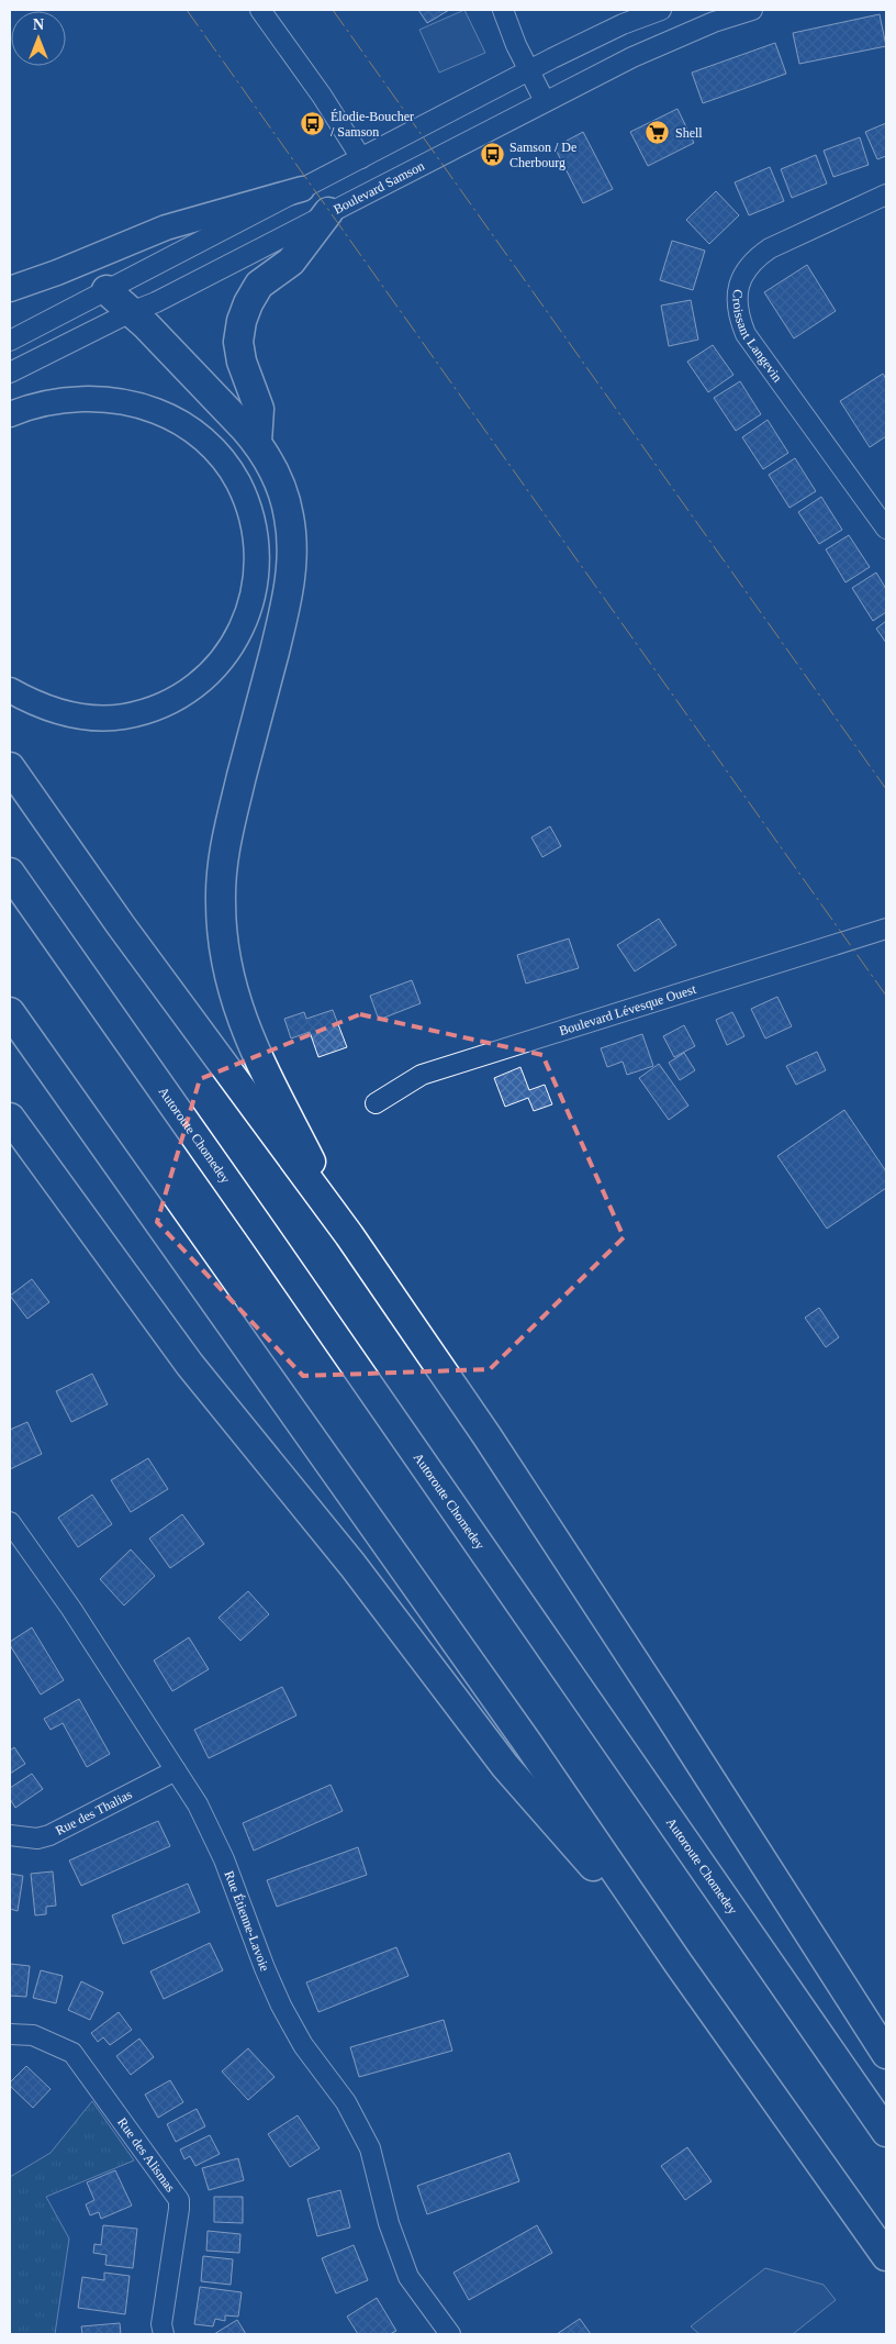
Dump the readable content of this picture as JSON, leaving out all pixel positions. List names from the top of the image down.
{
  "streets": {
    "highway": ["Autoroute Chomedey"],
    "street": [
      "Boulevard Samson",
      "Croissant Langevin",
      "Boulevard Lévesque Ouest",
      "Rue des Thalias",
      "Rue Étienne-Lavoie",
      "Rue des Alismas"
    ]
  },
  "crossings": [
    ["Rue des Thalias", "Rue Étienne-Lavoie"]
  ],
  "places": {
    "bus stop": ["Élodie-Boucher / Samson", "Samson / De Cherbourg"],
    "supermarket": ["Shell"]
  },
  "north": "top"
}
